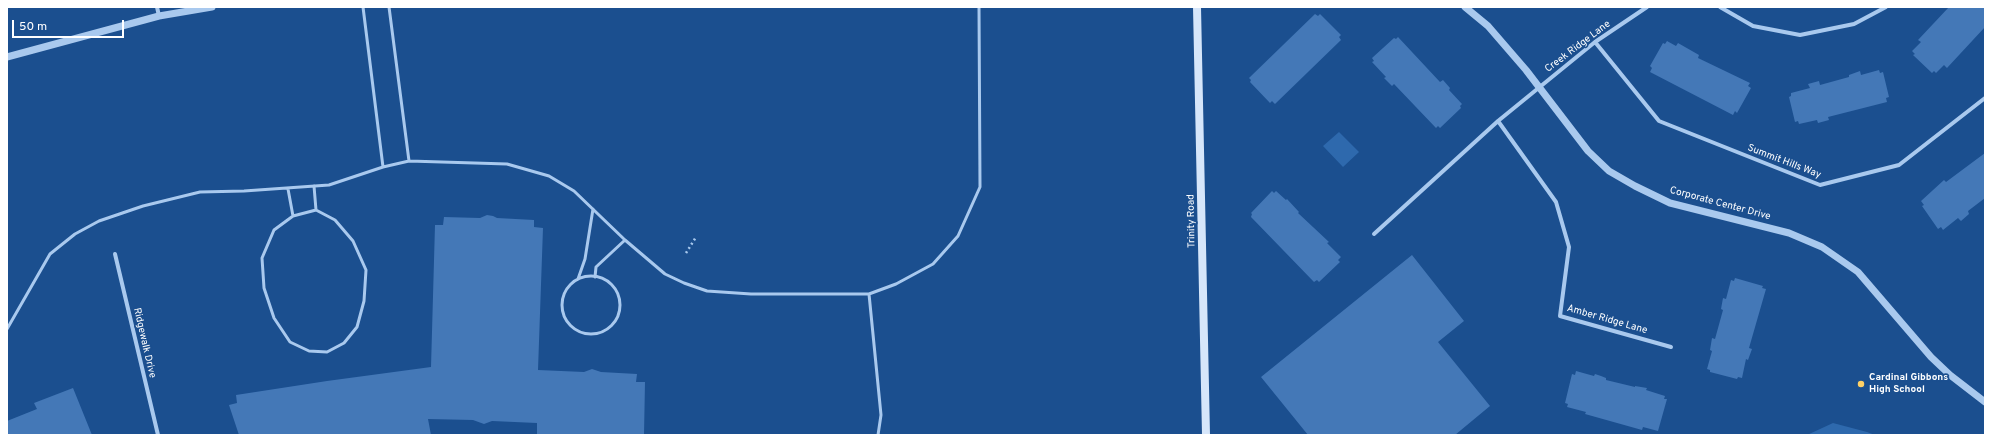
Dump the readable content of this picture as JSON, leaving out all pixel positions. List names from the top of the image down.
{
  "streets": {
    "main road": ["Trinity Road"],
    "street": [
      "Creek Ridge Lane",
      "Summit Hills Way",
      "Corporate Center Drive",
      "Amber Ridge Lane",
      "Ridgewalk Drive"
    ]
  },
  "crossings": [
    ["Creek Ridge Lane", "Summit Hills Way"],
    ["Creek Ridge Lane", "Corporate Center Drive"]
  ],
  "places": ["Cardinal Gibbons High School"],
  "scale_bar": "50 m"
}
